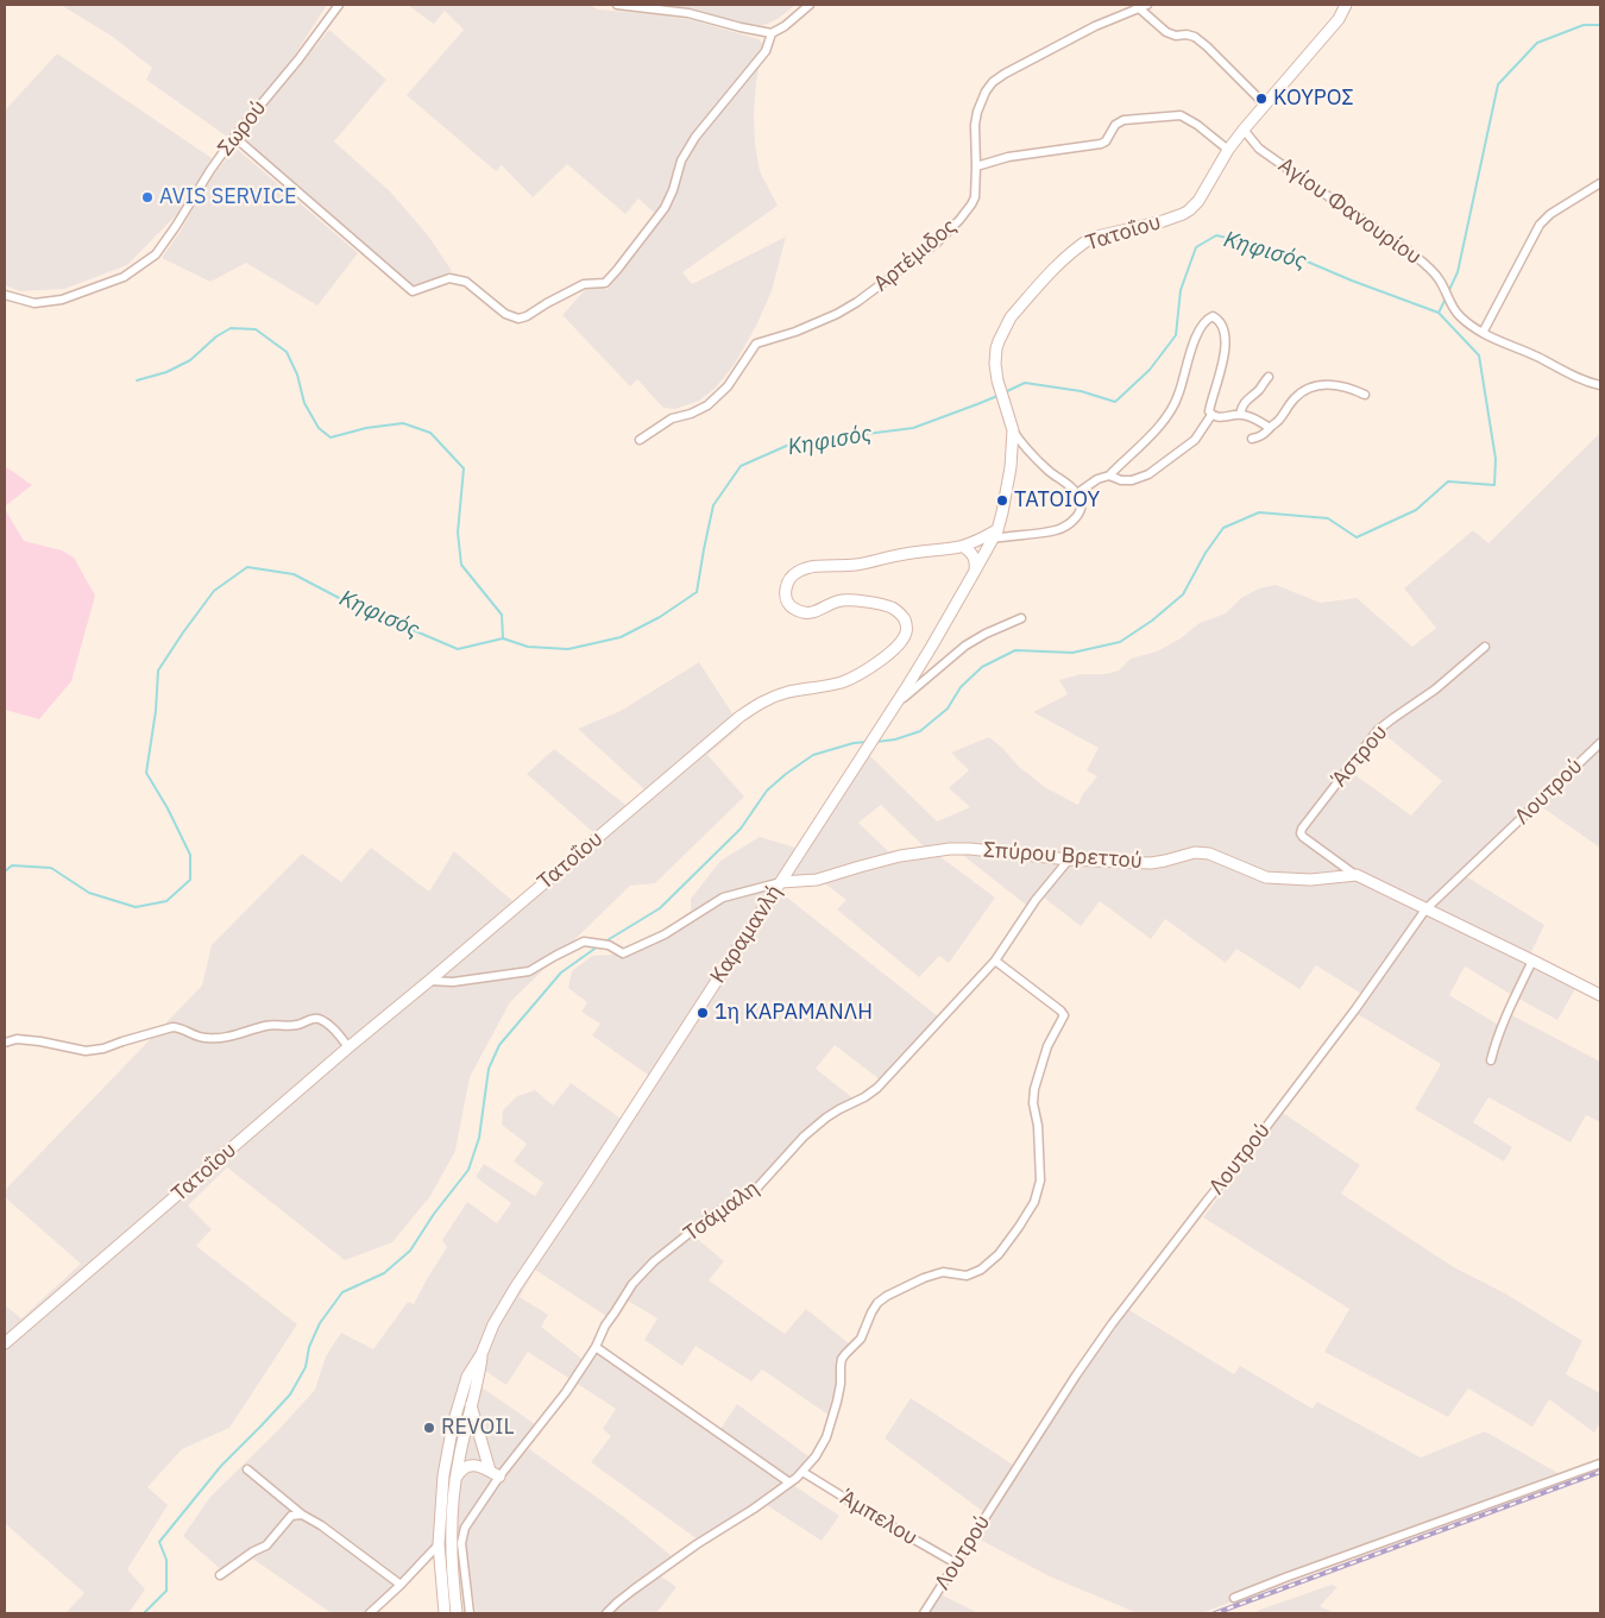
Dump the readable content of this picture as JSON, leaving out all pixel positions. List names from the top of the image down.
{
  "streets": {
    "street": [
      "Σωρού",
      "Αγίου Φανουρίου",
      "Τατοΐου",
      "Αρτέμιδος",
      "Άστρου",
      "Λουτρού",
      "Σπύρου Βρεττού",
      "Καραμανλή",
      "Τσάμαλη",
      "Άμπελου"
    ]
  },
  "crossings": [
    ["Αγίου Φανουρίου", "Τατοΐου"],
    ["Τατοΐου", "Καραμανλή"],
    ["Άστρου", "Σπύρου Βρεττού"],
    ["Λουτρού", "Άμπελου"],
    ["Σπύρου Βρεττού", "Καραμανλή"],
    ["Σπύρου Βρεττού", "Τσάμαλη"]
  ],
  "water": ["Κηφισός"],
  "places": [
    "ΚΟΥΡΟΣ",
    "AVIS SERVICE",
    "ΤΑΤΟΙΟΥ",
    "1η ΚΑΡΑΜΑΝΛΗ",
    "REVOIL"
  ]
}
